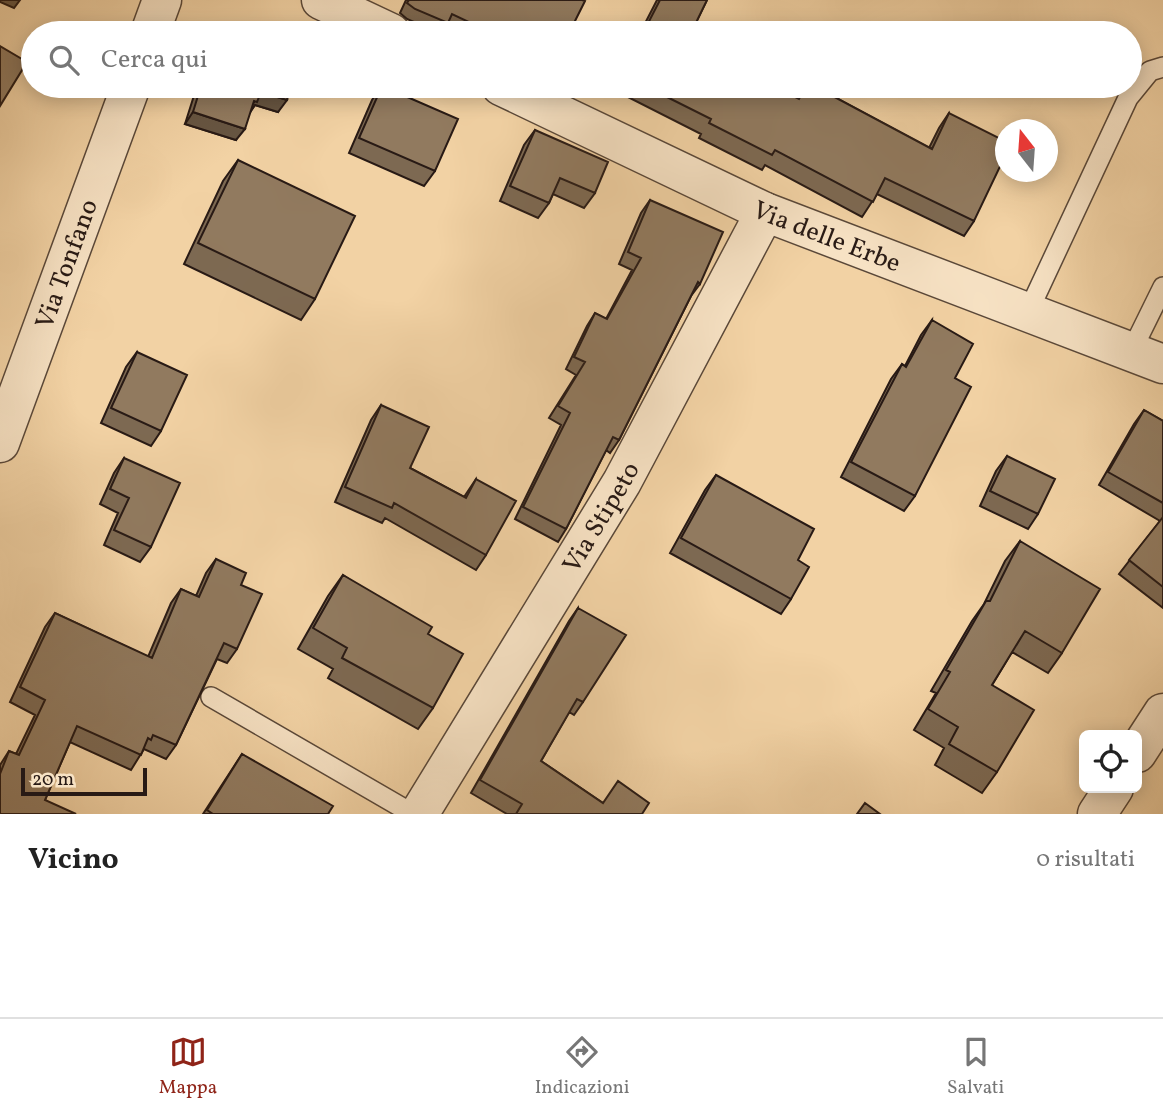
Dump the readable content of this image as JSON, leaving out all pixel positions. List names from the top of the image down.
{
  "streets": {
    "street": ["Via delle Erbe", "Via Tonfano", "Via Stipeto"]
  },
  "crossings": [
    ["Via delle Erbe", "Via Stipeto"]
  ],
  "scale_bar": "20 m",
  "north": "top",
  "page": {
    "search": "Cerca qui",
    "scale": "20 m",
    "heading": ["Vicino", "0 risultati"],
    "nav": ["Mappa", "Indicazioni", "Salvati"]
  }
}
